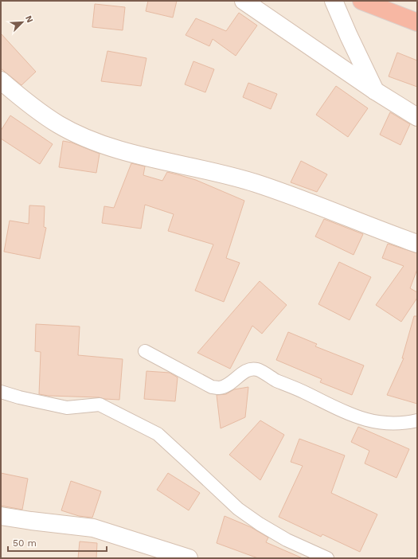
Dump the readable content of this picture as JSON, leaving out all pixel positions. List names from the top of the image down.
{
  "scale_bar": "50 m",
  "north": "top right"
}
